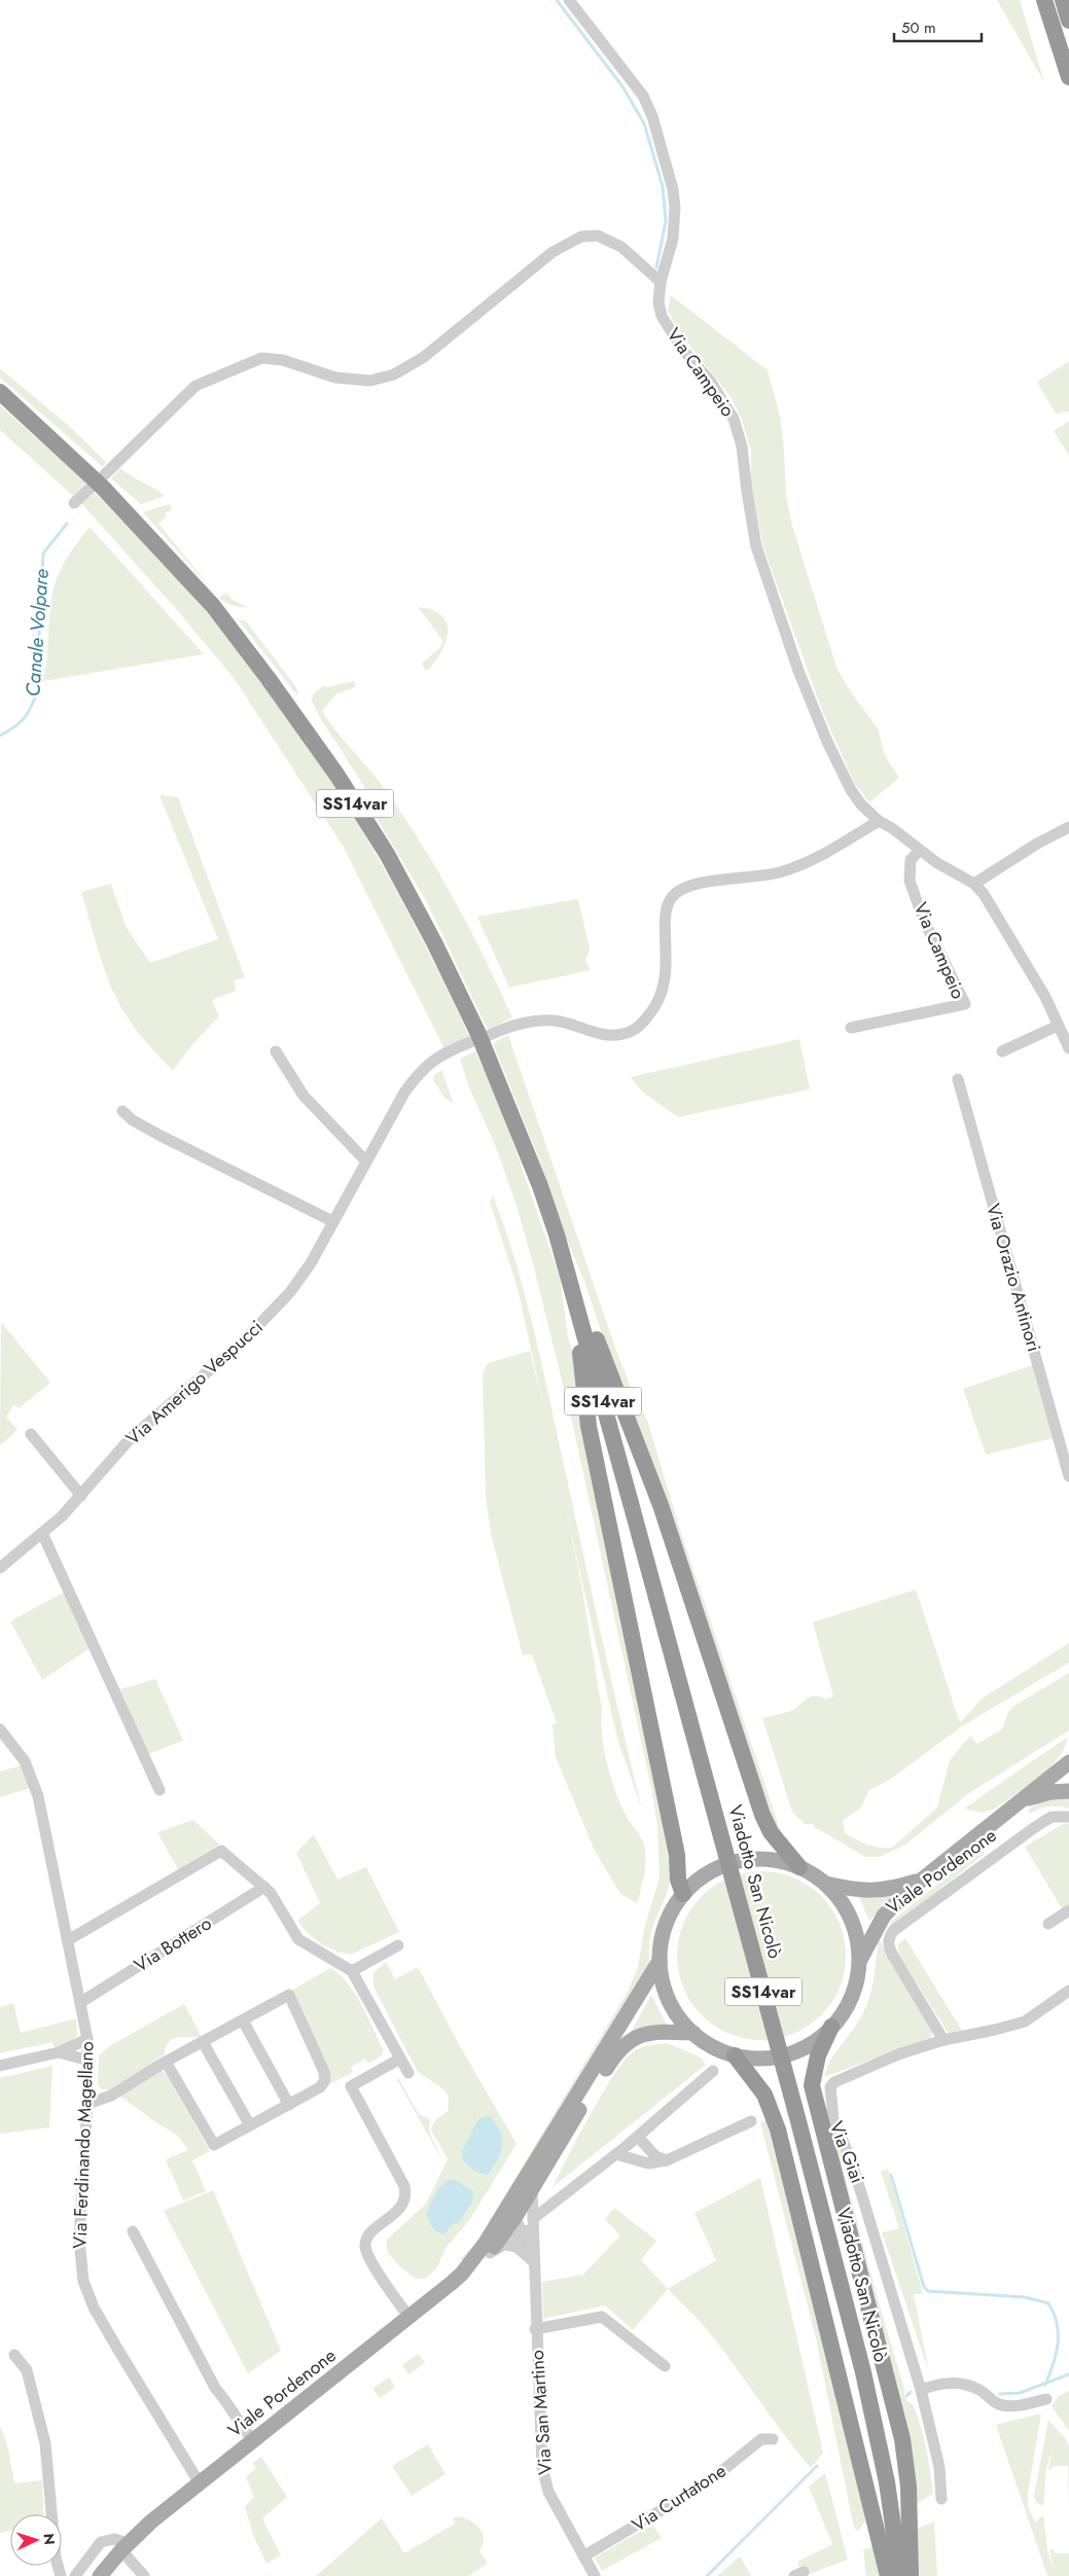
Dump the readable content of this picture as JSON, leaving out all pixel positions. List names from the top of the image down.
{
  "streets": {
    "highway": ["SS14var", "Viadotto San Nicolò"],
    "main road": ["Viale Pordenone"],
    "street": [
      "Via Campeio",
      "Via Orazio Antinori",
      "Via Amerigo Vespucci",
      "Via Bottero",
      "Via Ferdinando Magellano",
      "Via Giai",
      "Via San Martino",
      "Via Curtatone"
    ]
  },
  "crossings": [
    ["SS14var", "Viadotto San Nicolò"],
    ["Viale Pordenone", "Via Ferdinando Magellano"],
    ["Viale Pordenone", "Via Giai"],
    ["Viale Pordenone", "Via San Martino"],
    ["Via Bottero", "Via Ferdinando Magellano"],
    ["Via San Martino", "Via Curtatone"]
  ],
  "water": ["Canale Volpare"],
  "scale_bar": "50 m",
  "north": "right"
}
